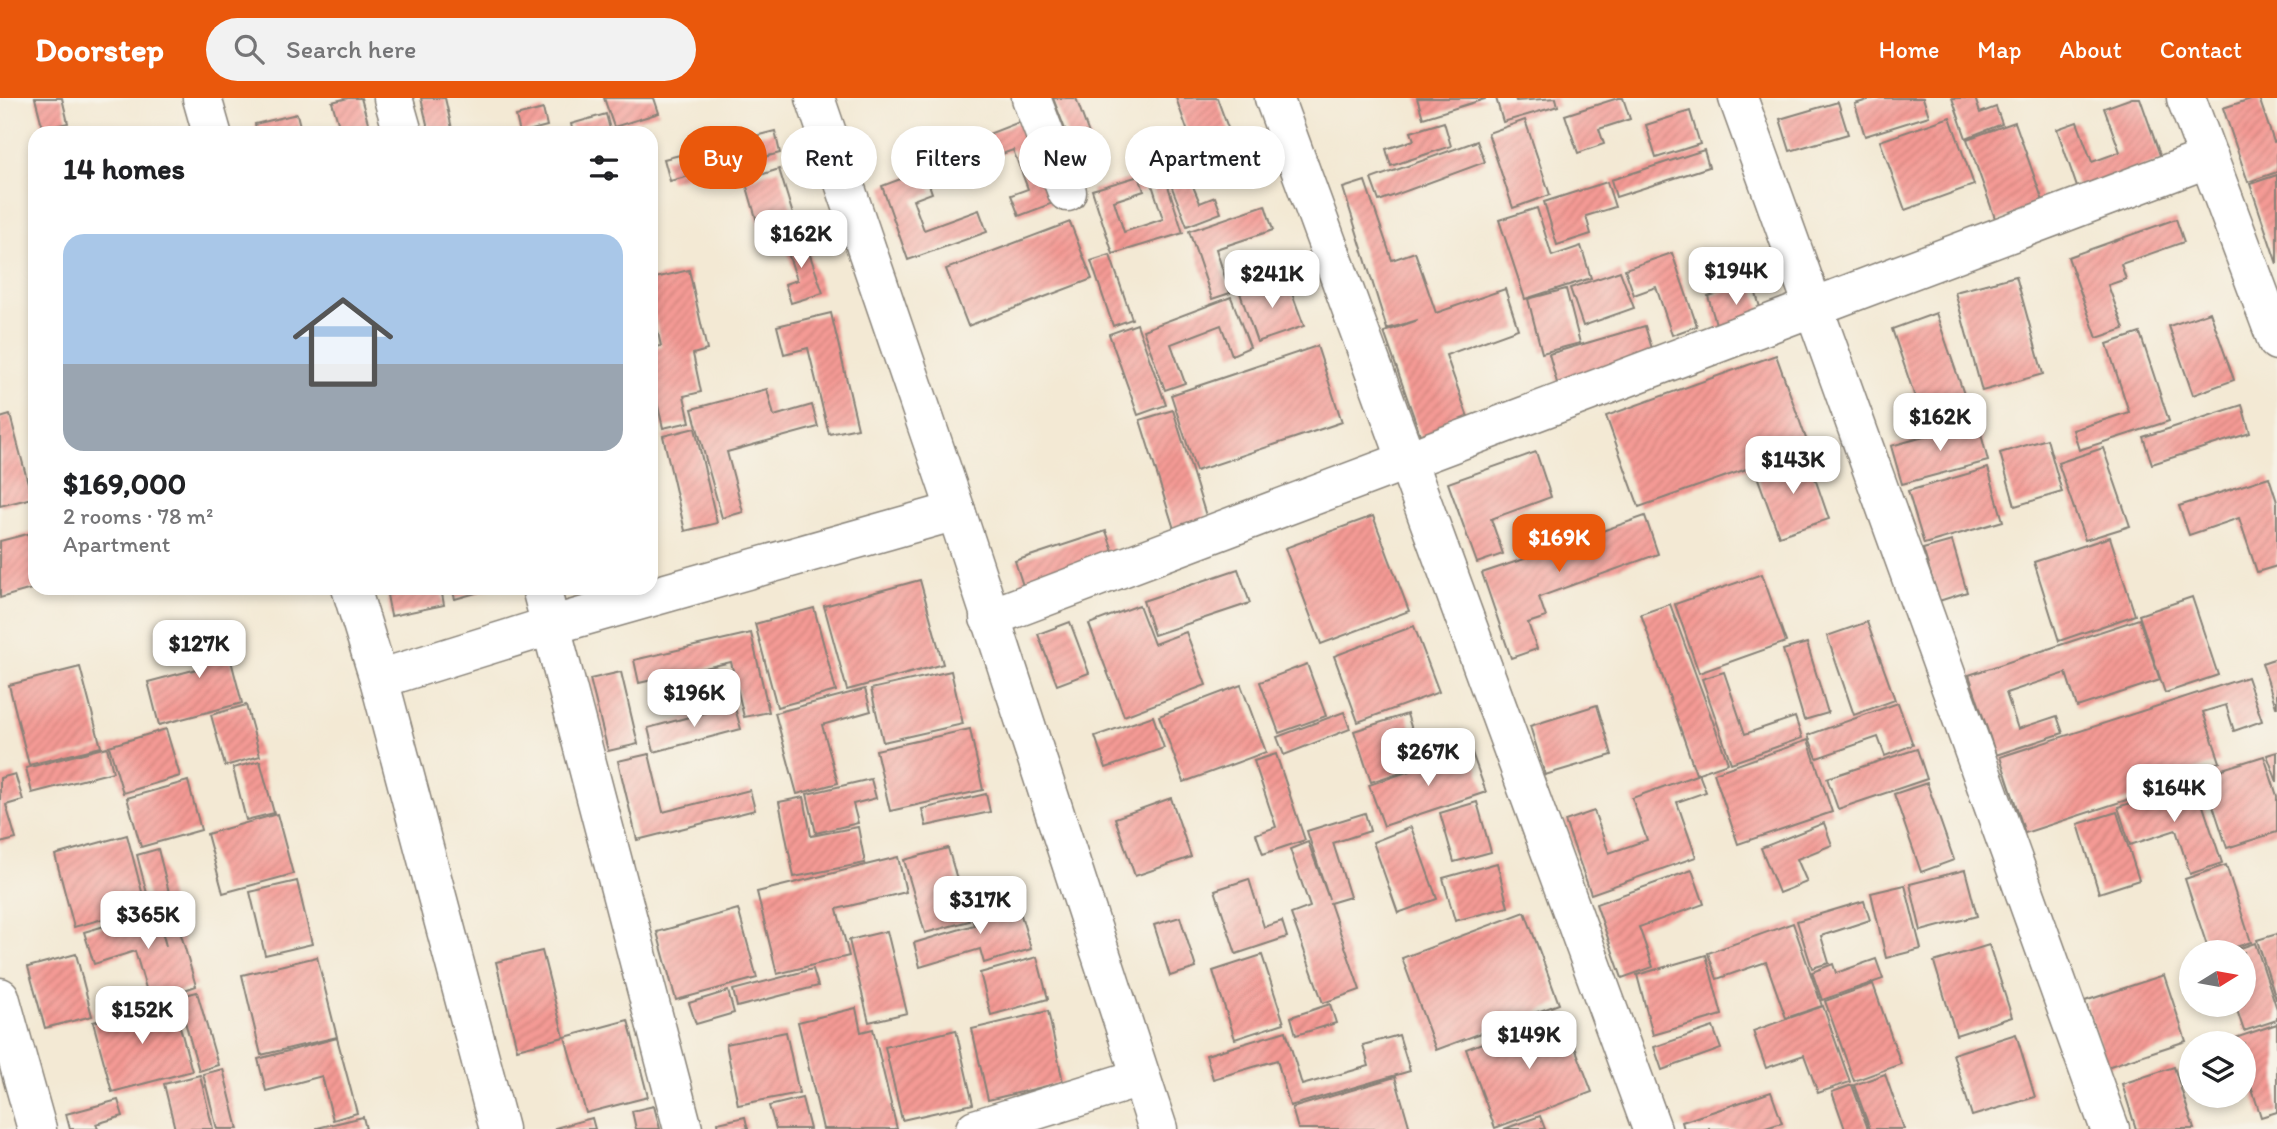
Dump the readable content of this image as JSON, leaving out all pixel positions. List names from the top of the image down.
{
  "north": "right",
  "page": {
    "header": "Doorstep",
    "search": "Search here",
    "nav": [
      "Home",
      "Map",
      "About",
      "Contact"
    ],
    "chip": [
      "Buy",
      "Rent",
      "Filters",
      "New",
      "Apartment"
    ],
    "heading": "14 homes",
    "price": [
      "$162K",
      "$194K",
      "$241K",
      "$162K",
      "$143K",
      "$169K",
      "$127K",
      "$196K",
      "$267K",
      "$164K",
      "$317K",
      "$365K",
      "$152K",
      "$149K"
    ],
    "list": [
      {
        "name": "$169,000",
        "note": "2 rooms · 78 m² · Apartment"
      }
    ]
  }
}
